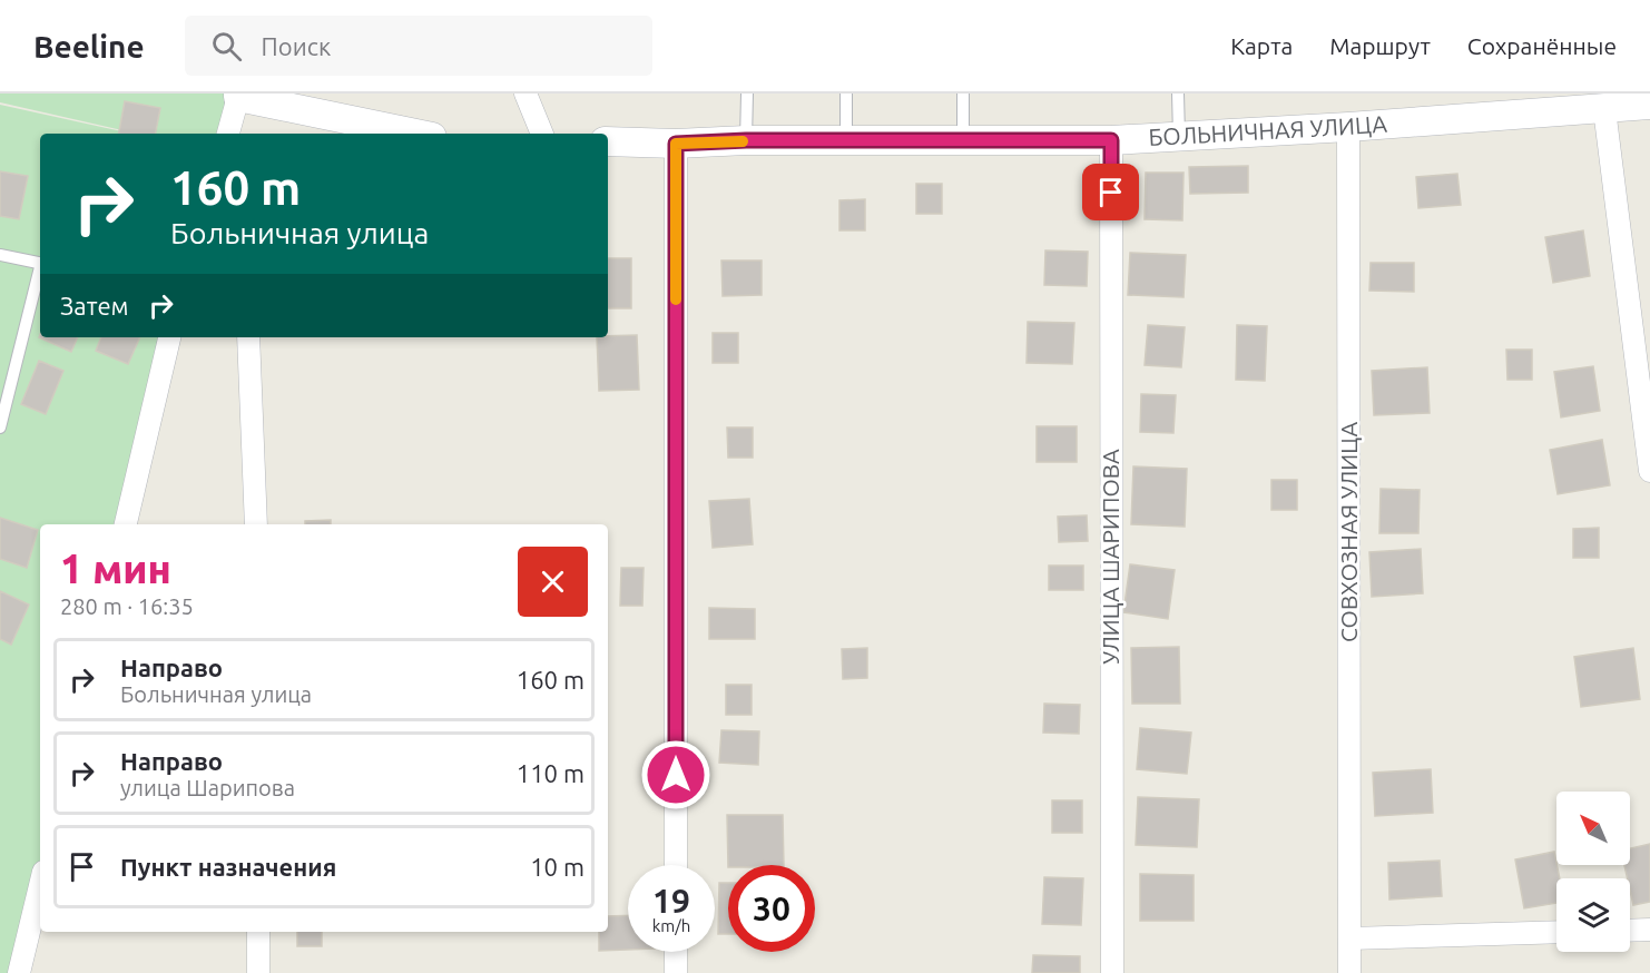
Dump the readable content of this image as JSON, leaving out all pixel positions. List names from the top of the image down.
{
  "streets": {
    "street": ["БОЛЬНИЧНАЯ УЛИЦА", "СОВХОЗНАЯ УЛИЦА", "УЛИЦА ШАРИПОВА"]
  },
  "crossings": [
    ["БОЛЬНИЧНАЯ УЛИЦА", "СОВХОЗНАЯ УЛИЦА"],
    ["БОЛЬНИЧНАЯ УЛИЦА", "УЛИЦА ШАРИПОВА"]
  ],
  "north": "top left",
  "page": {
    "header": "Beeline",
    "search": "Поиск",
    "nav": ["Карта", "Маршрут", "Сохранённые"],
    "turn": ["160 m", "Больничная улица"],
    "then": "Затем",
    "heading": ["1 мин", "280 m · 16:35"],
    "list": [
      {
        "name": "Направо",
        "note": "Больничная улица",
        "value": "160 m"
      },
      {
        "name": "Направо",
        "note": "улица Шарипова",
        "value": "110 m"
      },
      {
        "name": "Пункт назначения",
        "value": "10 m"
      }
    ],
    "speed": "19 km/h",
    "limit": "30"
  }
}
